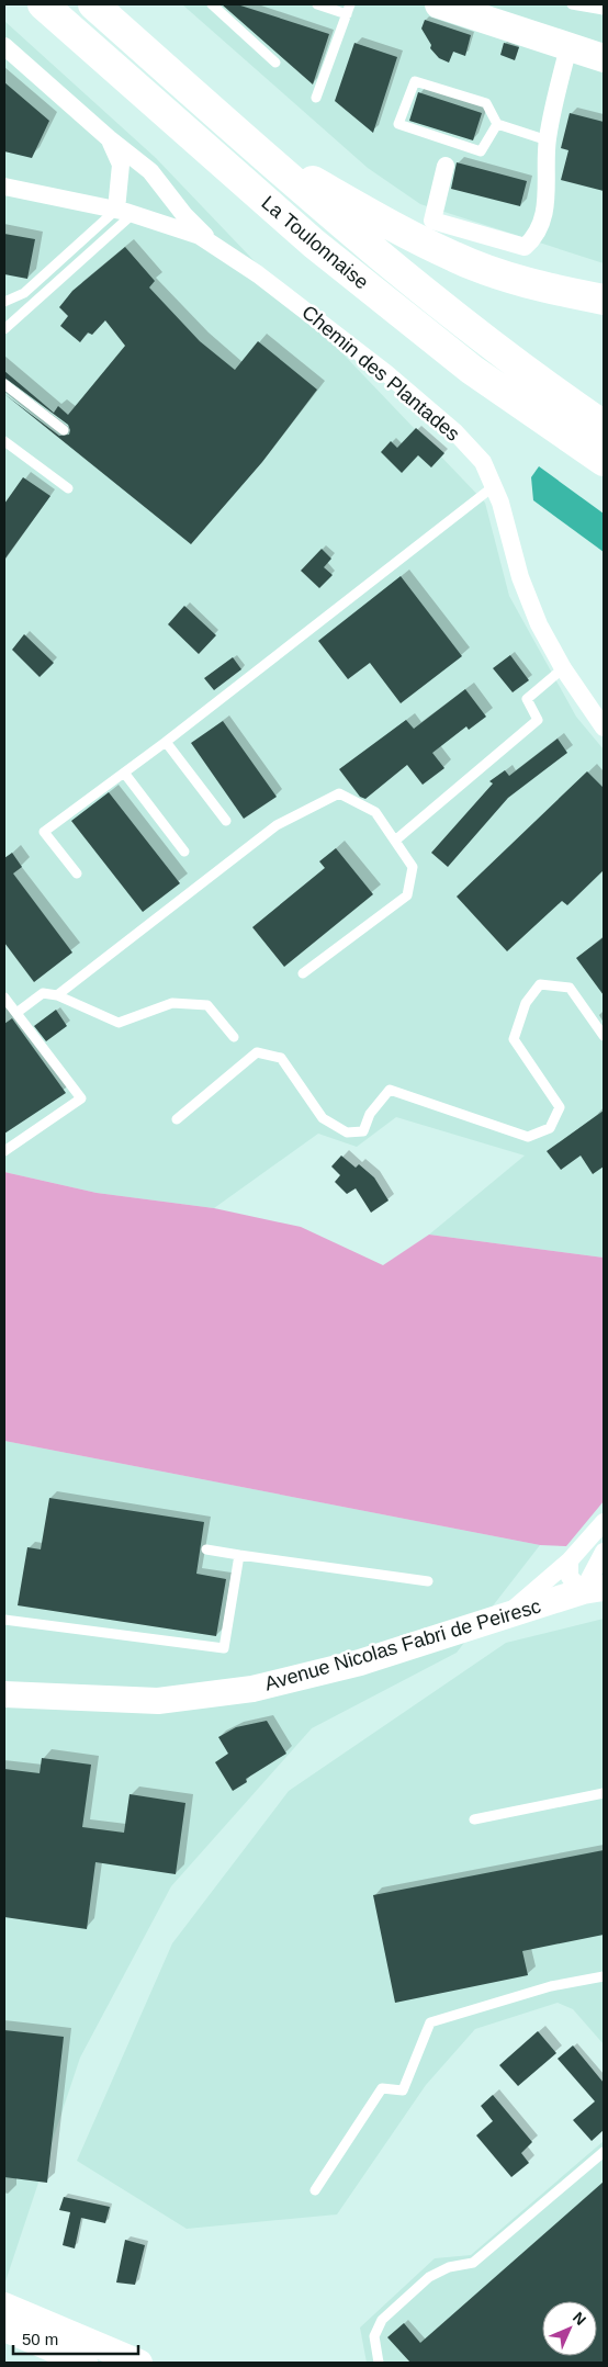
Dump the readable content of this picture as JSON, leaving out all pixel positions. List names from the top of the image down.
{
  "streets": {
    "highway": ["La Toulonnaise"],
    "street": ["Chemin des Plantades", "Avenue Nicolas Fabri de Peiresc"]
  },
  "scale_bar": "50 m",
  "north": "top right"
}
